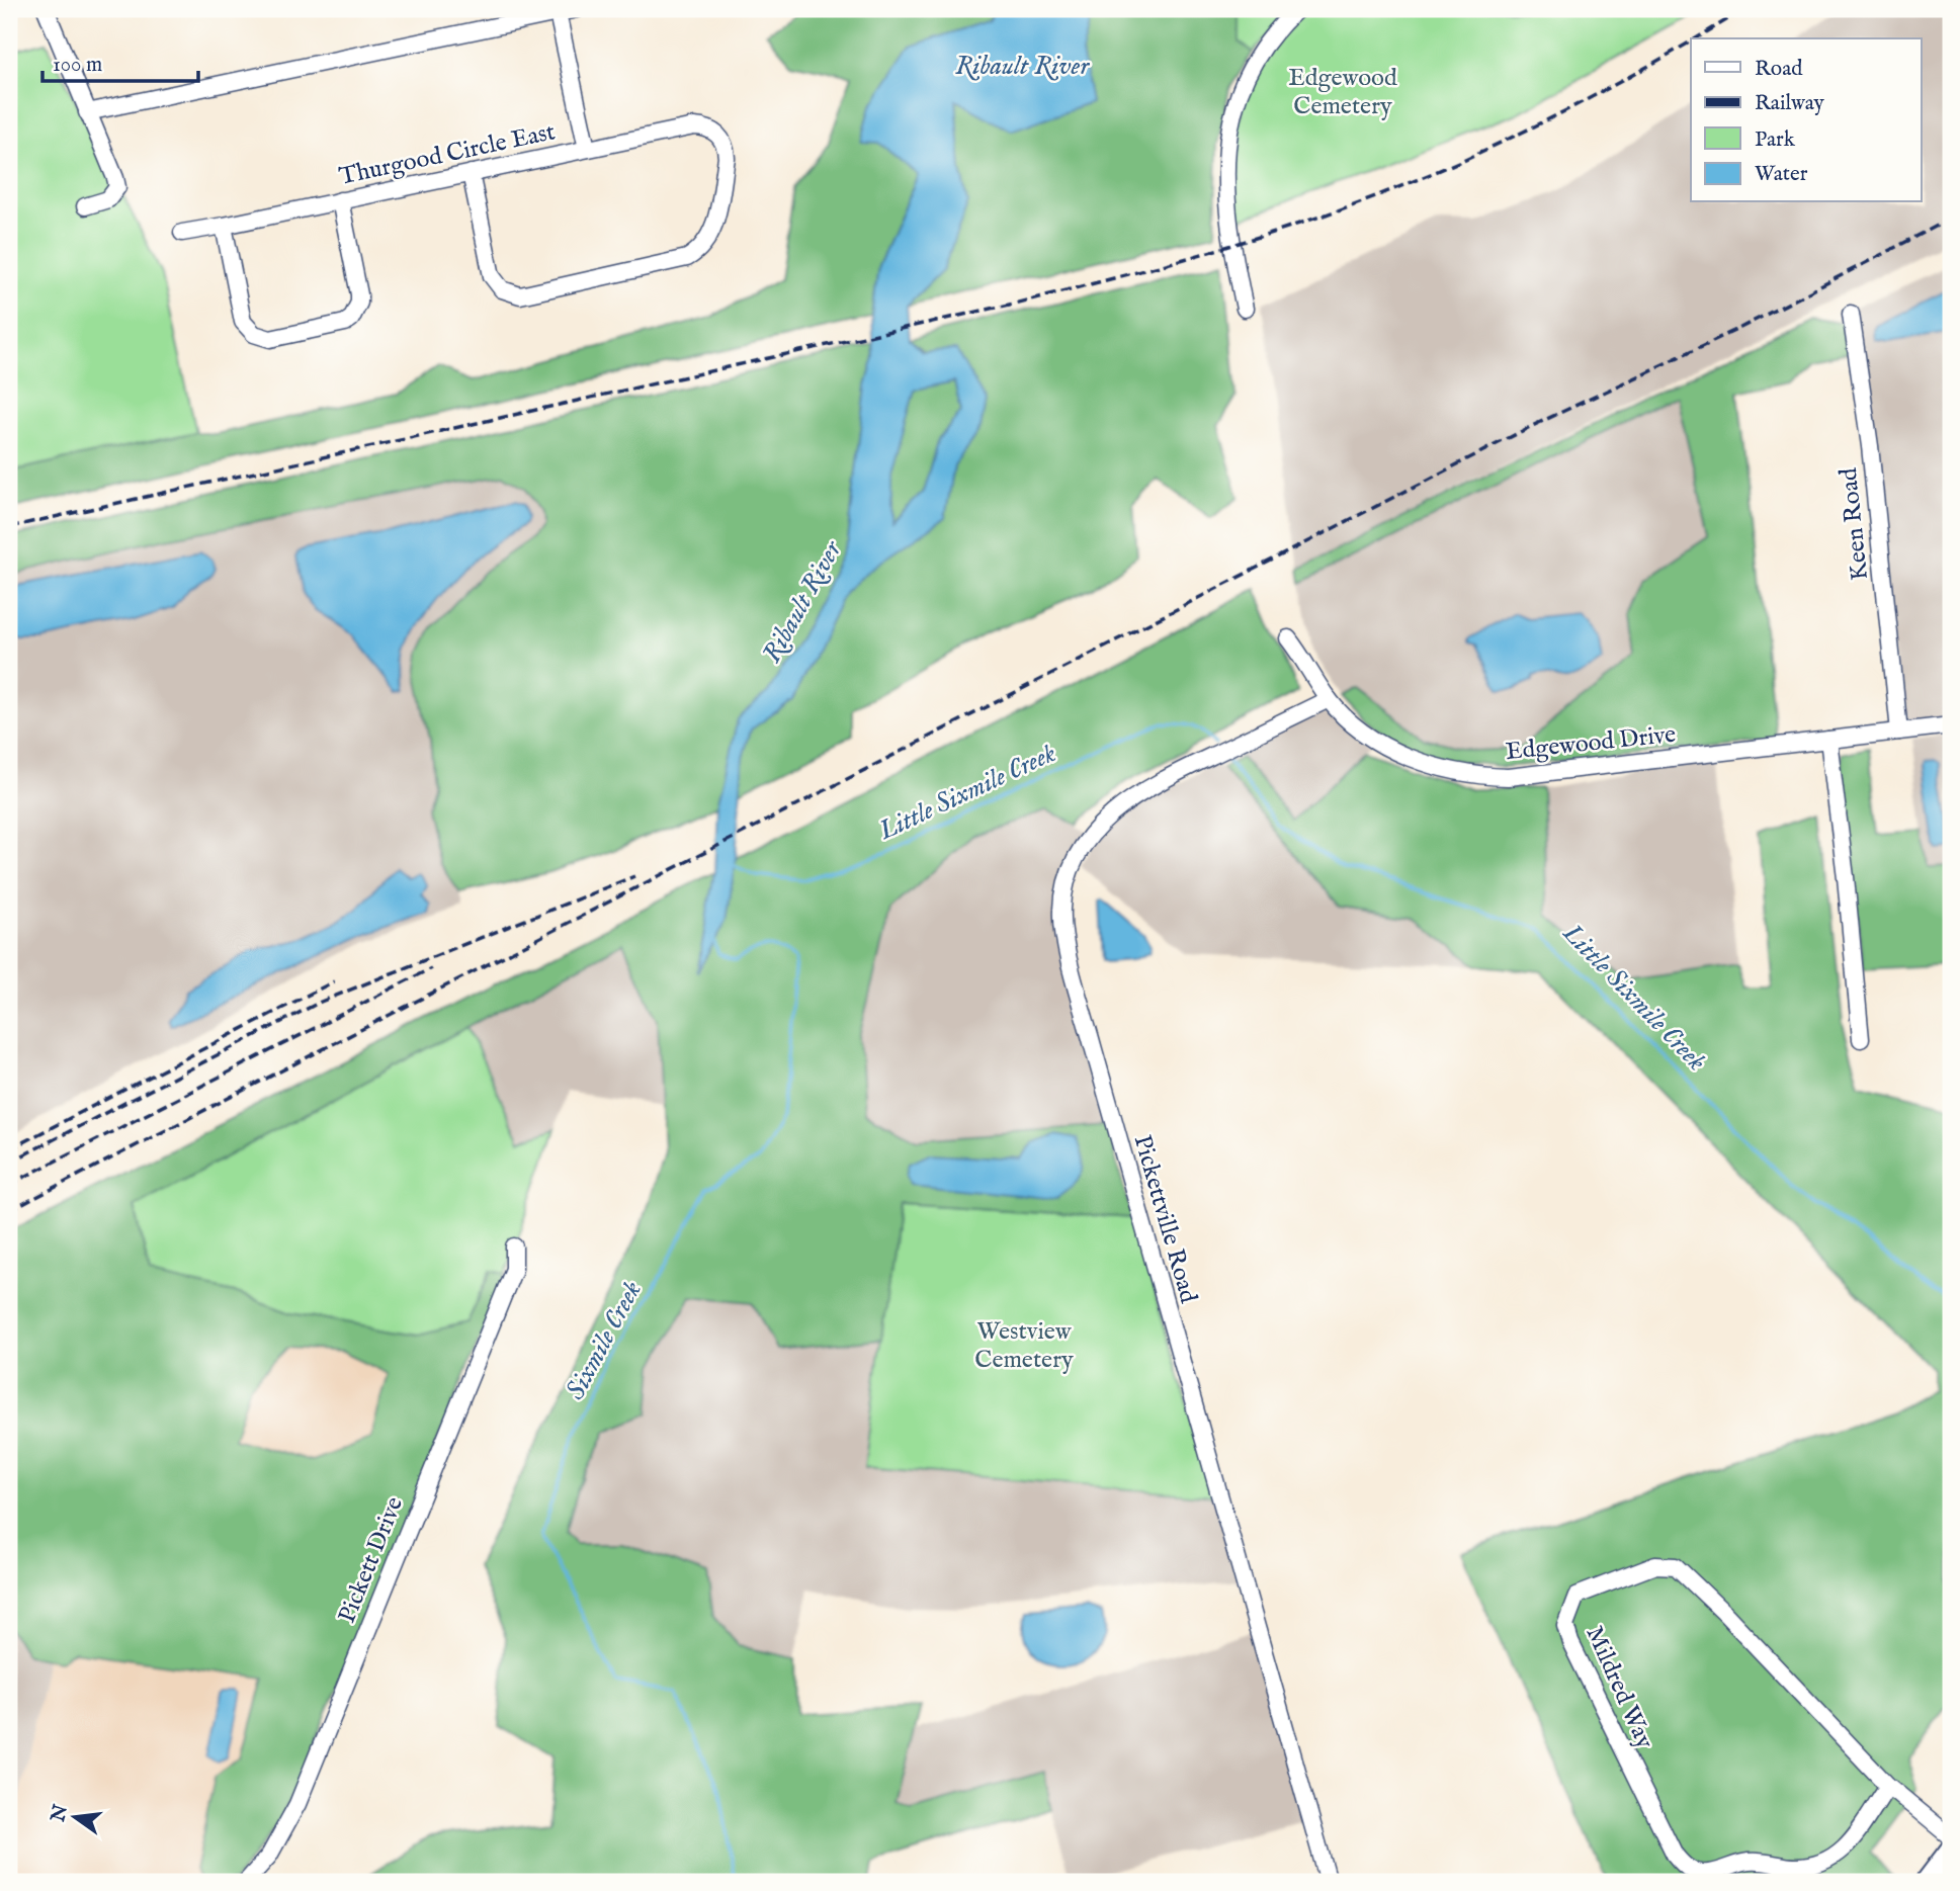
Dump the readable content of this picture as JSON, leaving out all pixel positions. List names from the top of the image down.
{
  "streets": {
    "street": [
      "Thurgood Circle East",
      "Keen Road",
      "Edgewood Drive",
      "Pickettville Road",
      "Pickett Drive",
      "Mildred Way"
    ]
  },
  "crossings": [
    ["Keen Road", "Edgewood Drive"],
    ["Edgewood Drive", "Pickettville Road"]
  ],
  "water": ["Ribault River", "Little Sixmile Creek", "Sixmile Creek"],
  "parks": ["Edgewood Cemetery", "Westview Cemetery"],
  "legend": [
    "Road",
    "Railway",
    "Park",
    "Water"
  ],
  "scale_bar": "100 m",
  "north": "left"
}
